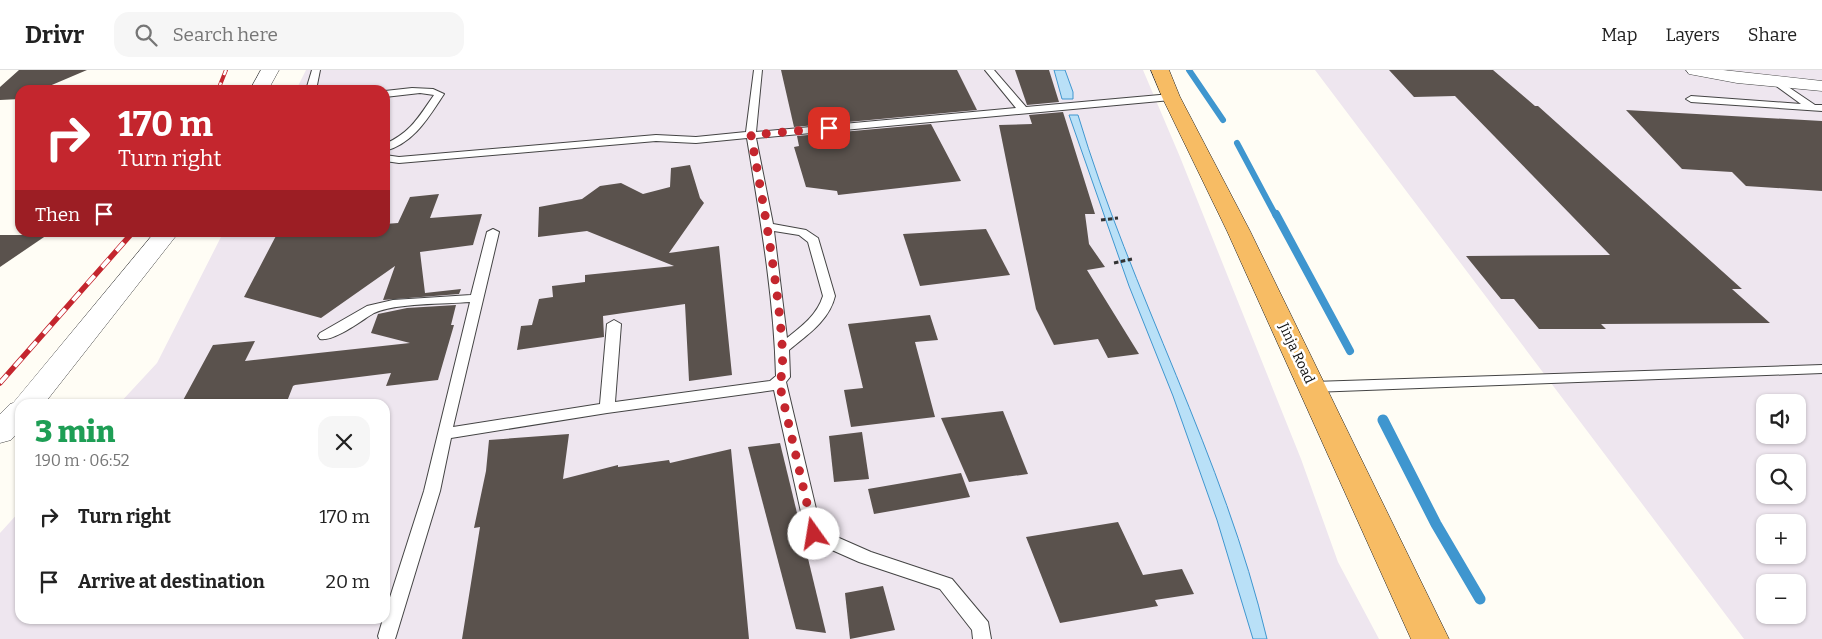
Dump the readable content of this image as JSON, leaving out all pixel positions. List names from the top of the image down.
{
  "streets": {
    "highway": ["Jinja Road"]
  },
  "page": {
    "header": "Drivr",
    "search": "Search here",
    "nav": ["Map", "Layers", "Share"],
    "turn": ["170 m", "Turn right"],
    "then": "Then",
    "map_buttons": ["+", "−"],
    "heading": ["3 min", "190 m · 06:52"],
    "list": [
      {
        "name": "Turn right",
        "value": "170 m"
      },
      {
        "name": "Arrive at destination",
        "value": "20 m"
      }
    ]
  }
}
